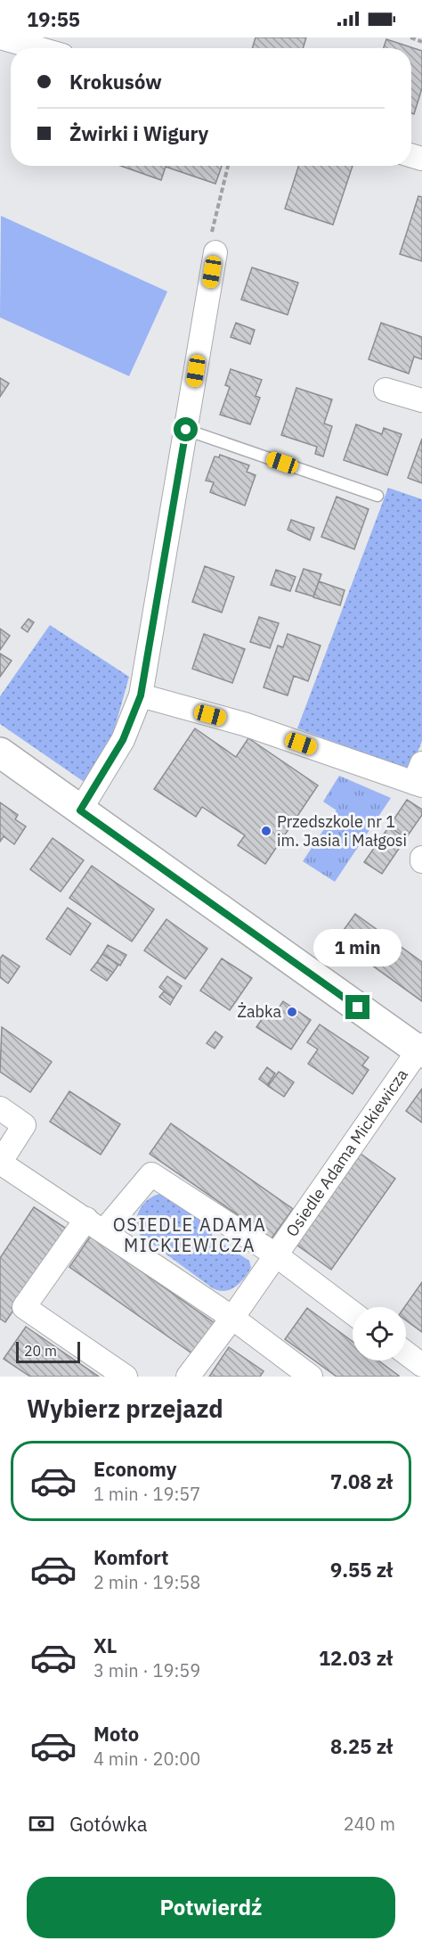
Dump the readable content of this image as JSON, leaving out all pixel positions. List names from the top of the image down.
{
  "streets": {
    "street": ["Osiedle Adama Mickiewicza"]
  },
  "districts": ["OSIEDLE ADAMA MICKIEWICZA"],
  "places": ["Przedszkole nr 1 im. Jasia i Małgosi", "Żabka"],
  "scale_bar": "20 m",
  "page": {
    "status": "19:55",
    "banner": ["Krokusów", "Żwirki i Wigury"],
    "bubble": "1 min",
    "scale": "20 m",
    "heading": "Wybierz przejazd",
    "list": [
      {
        "name": "Economy",
        "note": "1 min · 19:57",
        "value": "7.08 zł"
      },
      {
        "name": "Komfort",
        "note": "2 min · 19:58",
        "value": "9.55 zł"
      },
      {
        "name": "XL",
        "note": "3 min · 19:59",
        "value": "12.03 zł"
      },
      {
        "name": "Moto",
        "note": "4 min · 20:00",
        "value": "8.25 zł"
      }
    ],
    "pay": ["Gotówka", "240 m"],
    "buttons": "Potwierdź"
  }
}
